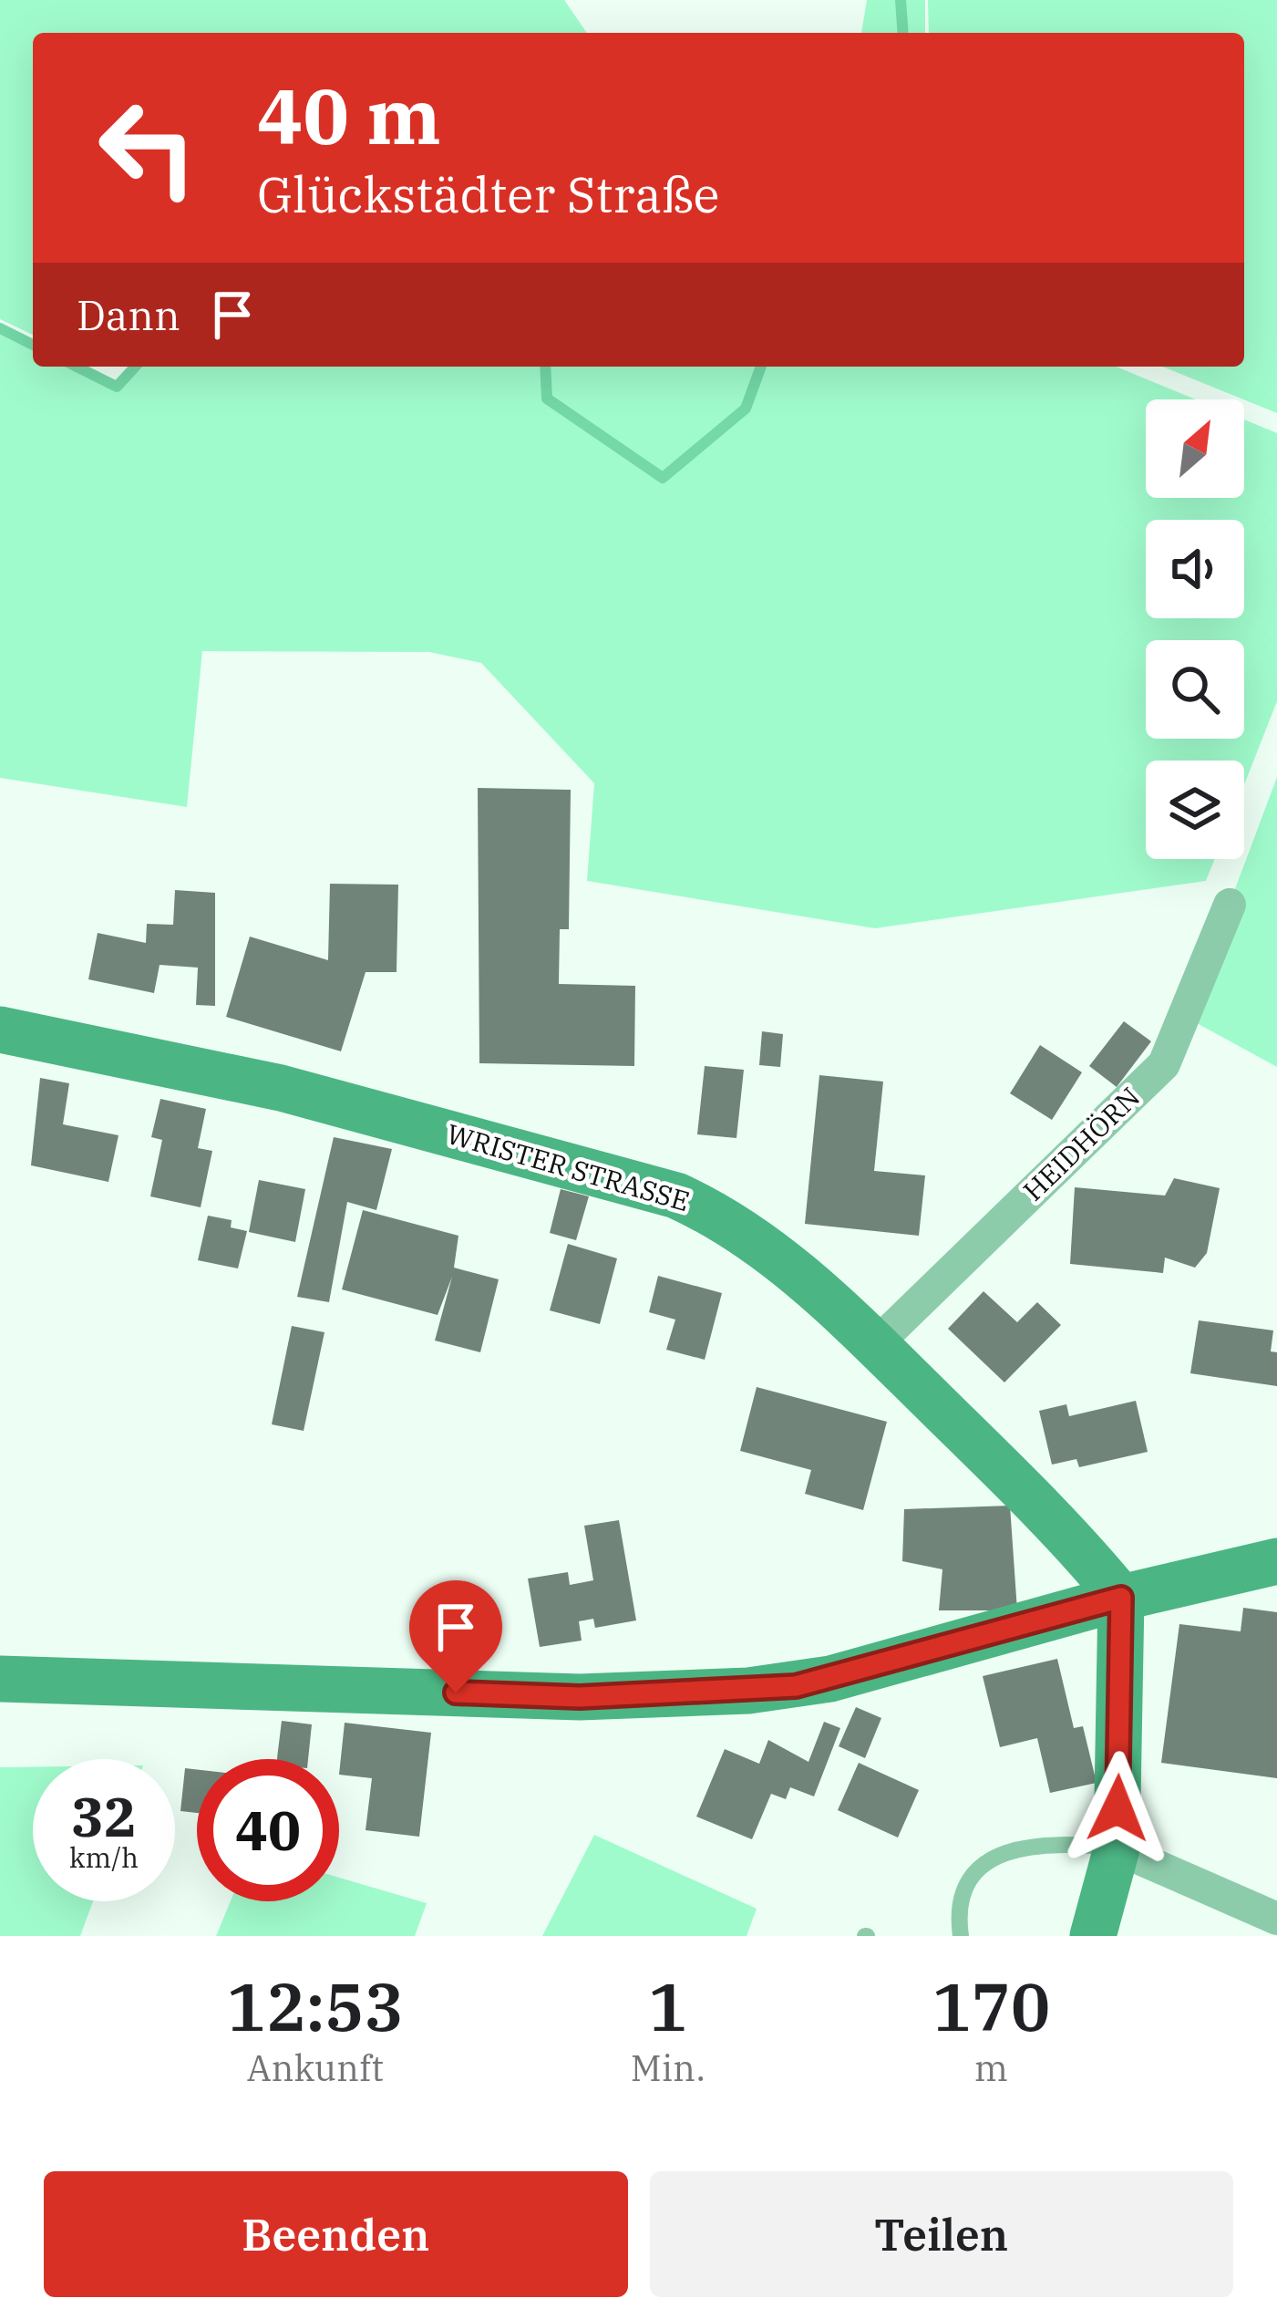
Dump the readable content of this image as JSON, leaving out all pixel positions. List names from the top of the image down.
{
  "streets": {
    "street": ["HEIDHÖRN", "WRISTER STRASSE"]
  },
  "crossings": [
    ["HEIDHÖRN", "WRISTER STRASSE"]
  ],
  "north": "top right",
  "page": {
    "turn": ["40 m", "Glückstädter Straße"],
    "then": "Dann",
    "speed": "32 km/h",
    "limit": "40",
    "eta": [
      "12:53",
      "Ankunft",
      "1",
      "Min.",
      "170",
      "m"
    ],
    "buttons": ["Beenden", "Teilen"]
  }
}
